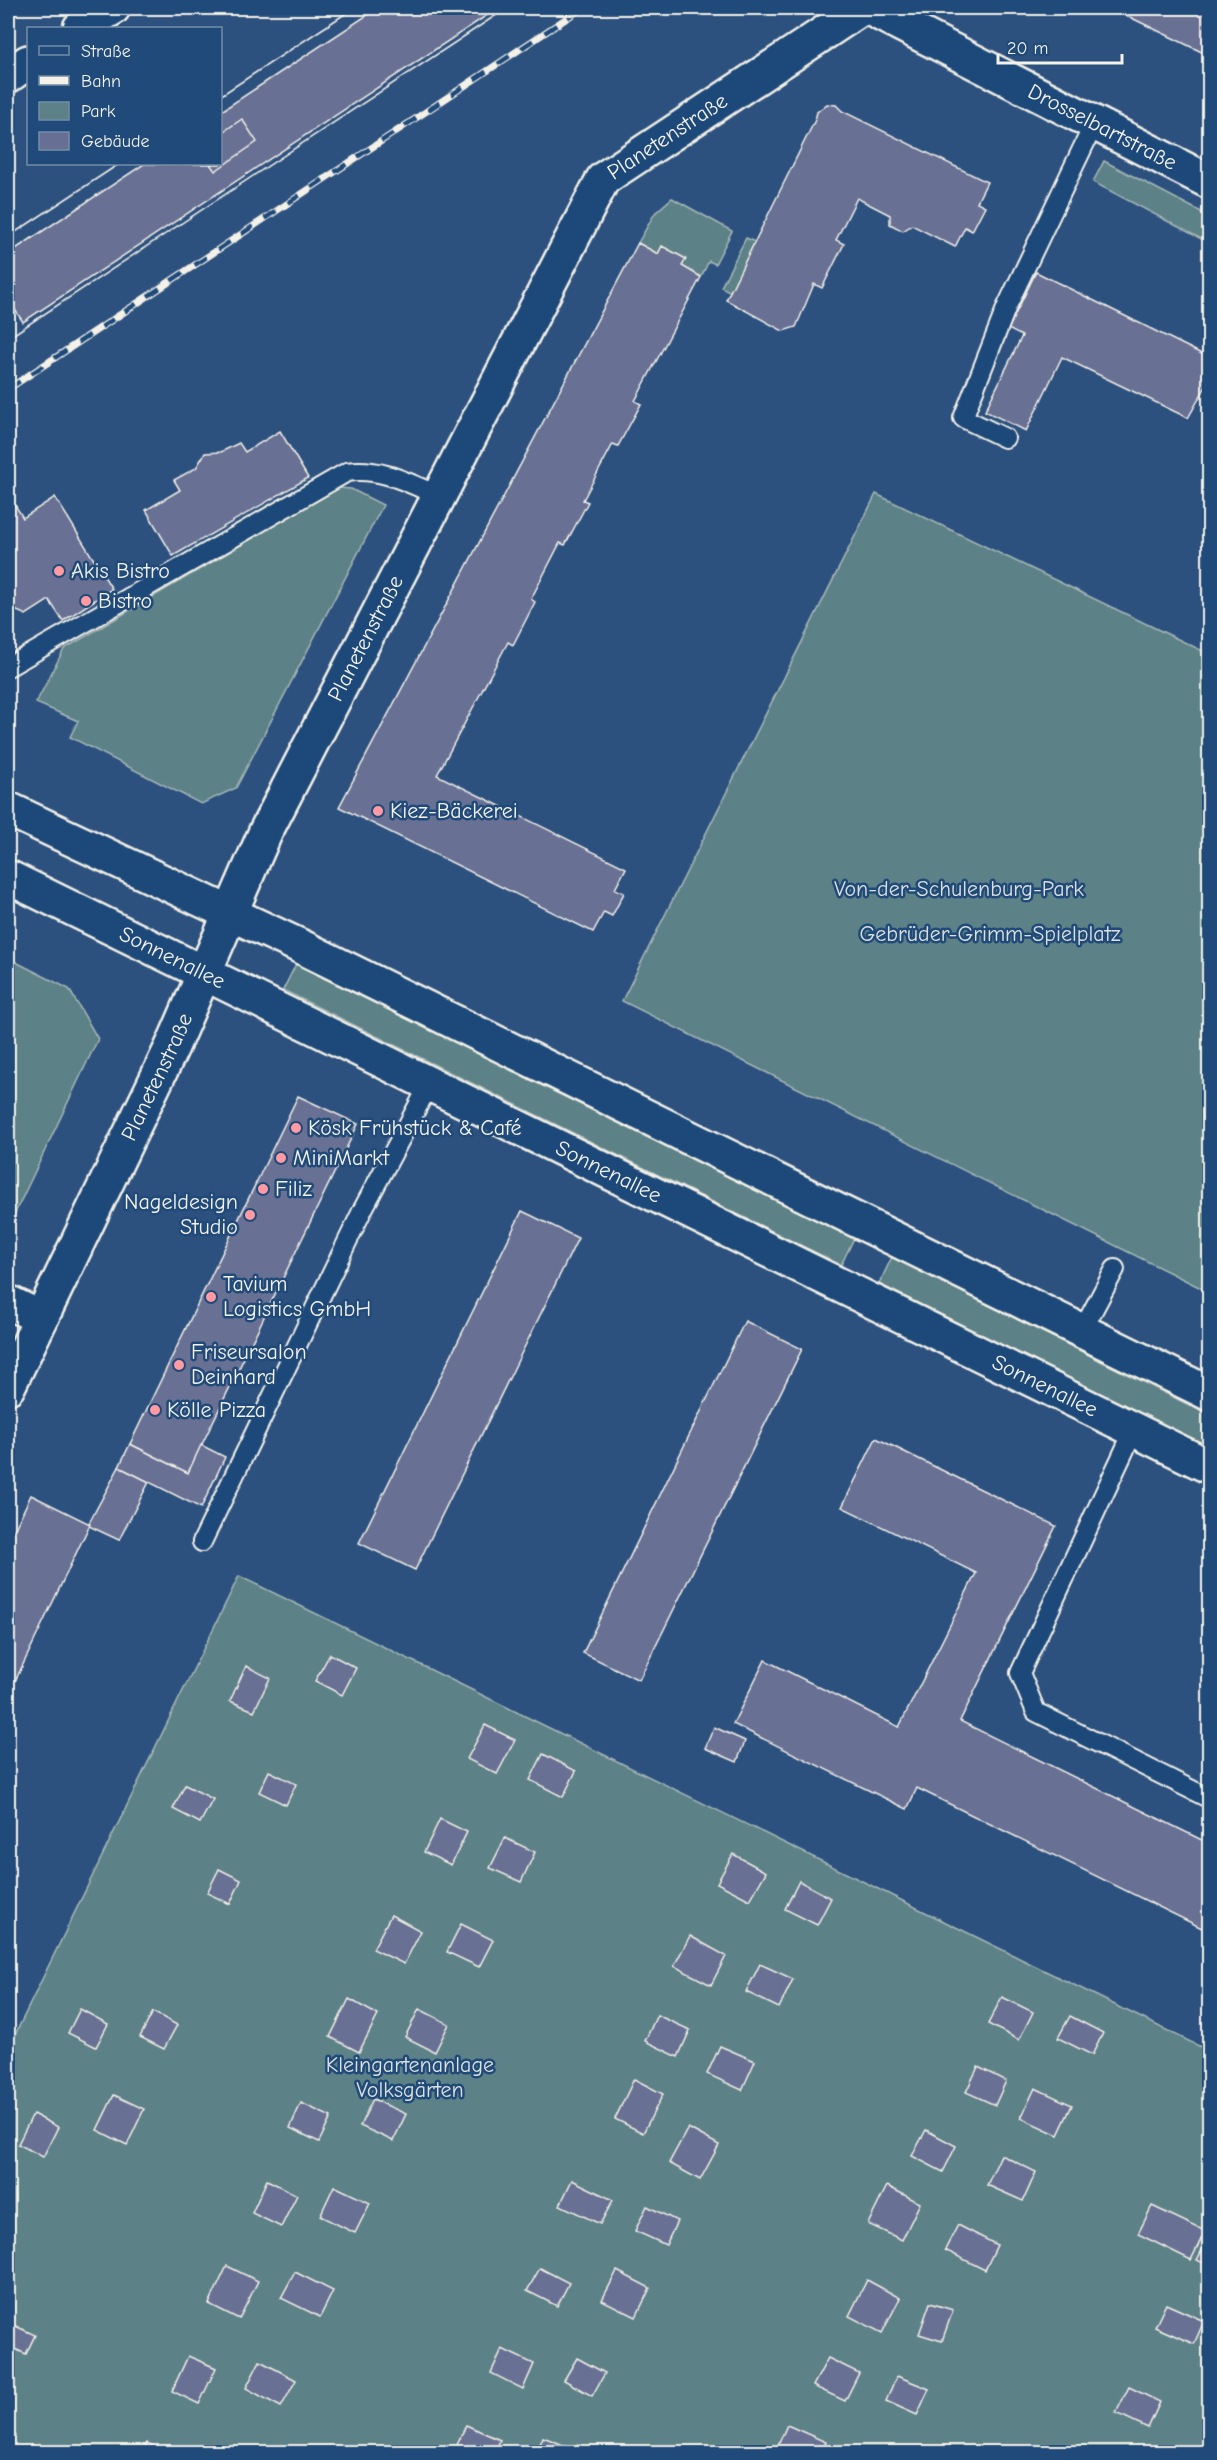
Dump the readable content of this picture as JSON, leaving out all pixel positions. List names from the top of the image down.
{
  "streets": {
    "main road": ["Drosselbartstraße", "Planetenstraße", "Sonnenallee"]
  },
  "crossings": [
    ["Planetenstraße", "Sonnenallee"]
  ],
  "parks": ["Von-der-Schulenburg-Park", "Gebrüder-Grimm-Spielplatz", "Kleingartenanlage Volksgärten"],
  "places": [
    "Akis Bistro",
    "Bistro",
    "Kiez-Bäckerei",
    "Kösk Frühstück & Café",
    "MiniMarkt",
    "Filiz",
    "Nageldesign Studio",
    "Tavium Logistics GmbH",
    "Friseursalon Deinhard",
    "Kölle Pizza"
  ],
  "legend": [
    "Straße",
    "Bahn",
    "Park",
    "Gebäude"
  ],
  "scale_bar": "20 m"
}
